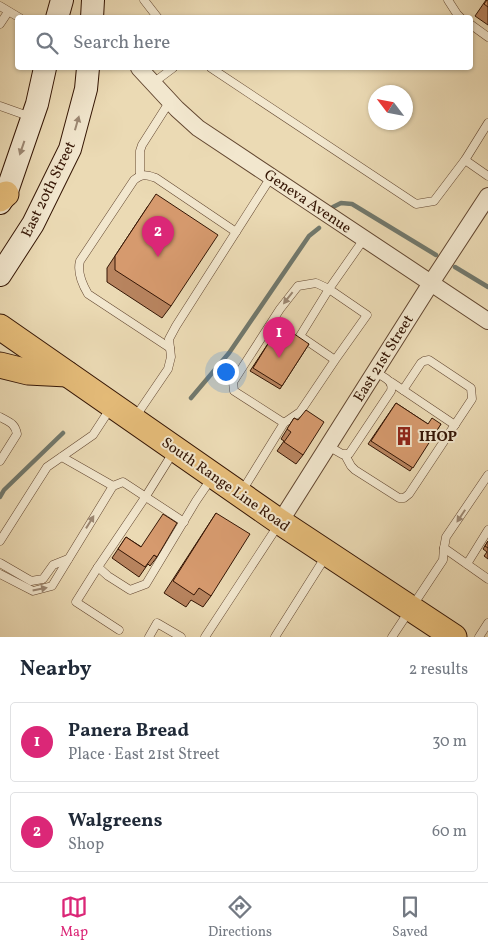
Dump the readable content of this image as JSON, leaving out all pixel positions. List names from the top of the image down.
{
  "streets": {
    "main road": ["East 20th Street", "South Range Line Road"],
    "street": ["Geneva Avenue", "East 21st Street"]
  },
  "crossings": [
    ["Geneva Avenue", "East 21st Street"],
    ["East 21st Street", "South Range Line Road"]
  ],
  "places": {
    "building": ["IHOP"]
  },
  "north": "top left",
  "page": {
    "search": "Search here",
    "pins": ["2", "1"],
    "heading": ["Nearby", "2 results"],
    "list": [
      {
        "mark": "1",
        "name": "Panera Bread",
        "note": "Place · East 21st Street",
        "value": "30 m"
      },
      {
        "mark": "2",
        "name": "Walgreens",
        "note": "Shop",
        "value": "60 m"
      }
    ],
    "nav": ["Map", "Directions", "Saved"]
  }
}
